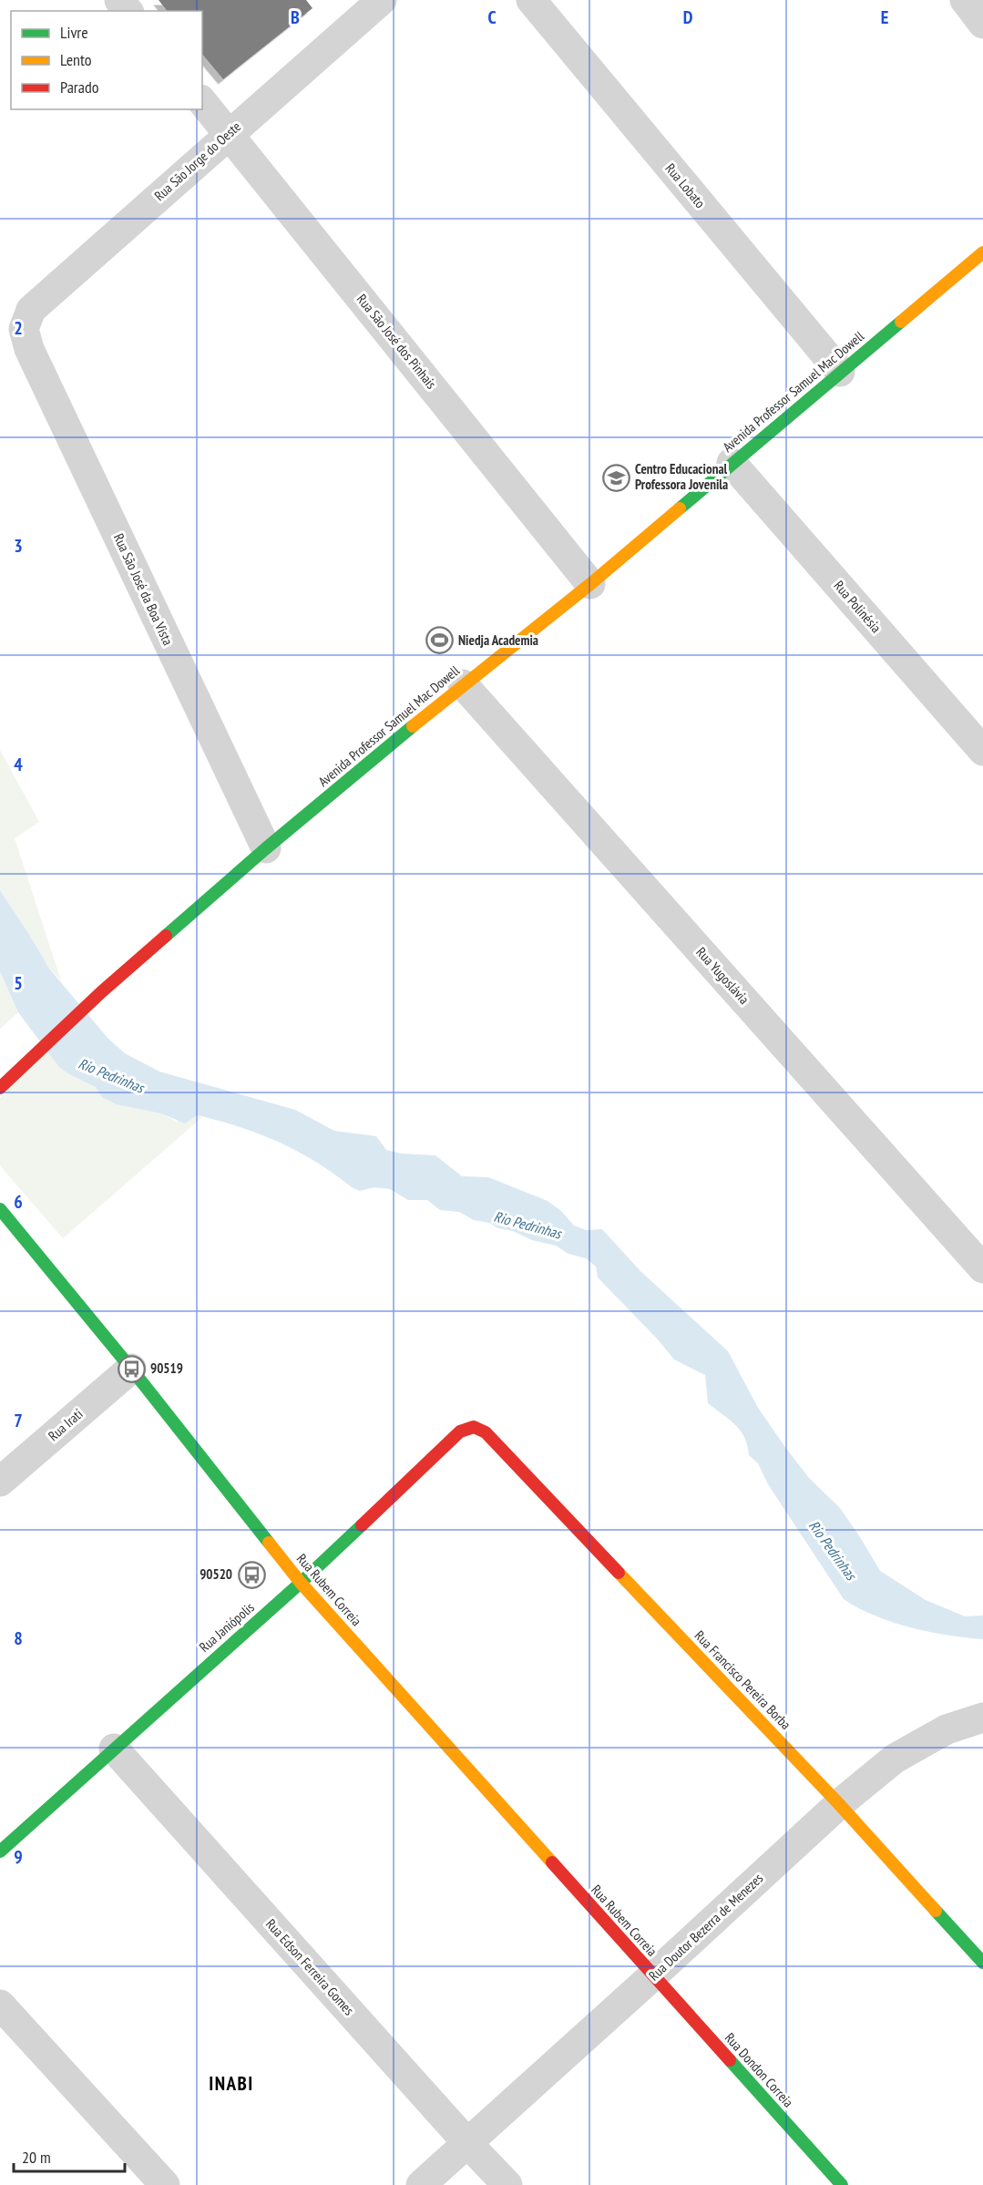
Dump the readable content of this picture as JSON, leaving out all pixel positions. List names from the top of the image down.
{
  "streets": {
    "street": [
      "Rua São Jorge do Oeste",
      "Rua Lobato",
      "Rua São José dos Pinhais",
      "Avenida Professor Samuel Mac Dowell",
      "Rua São José da Boa Vista",
      "Rua Polinésia",
      "Rua Yugoslávia",
      "Rua Irati",
      "Rua Rubem Correia",
      "Rua Janiópolis",
      "Rua Francisco Pereira Borba",
      "Rua Doutor Bezerra de Menezes",
      "Rua Edson Ferreira Gomes",
      "Rua Dondon Correia"
    ]
  },
  "crossings": [
    ["Rua São Jorge do Oeste", "Rua São José dos Pinhais"],
    ["Rua São Jorge do Oeste", "Rua São José da Boa Vista"],
    ["Rua Lobato", "Avenida Professor Samuel Mac Dowell"],
    ["Rua São José dos Pinhais", "Avenida Professor Samuel Mac Dowell"],
    ["Avenida Professor Samuel Mac Dowell", "Rua São José da Boa Vista"],
    ["Avenida Professor Samuel Mac Dowell", "Rua Polinésia"],
    ["Avenida Professor Samuel Mac Dowell", "Rua Yugoslávia"],
    ["Rua Irati", "Rua Rubem Correia"],
    ["Rua Rubem Correia", "Rua Janiópolis"],
    ["Rua Rubem Correia", "Rua Doutor Bezerra de Menezes"],
    ["Rua Rubem Correia", "Rua Dondon Correia"],
    ["Rua Janiópolis", "Rua Francisco Pereira Borba"],
    ["Rua Janiópolis", "Rua Edson Ferreira Gomes"],
    ["Rua Francisco Pereira Borba", "Rua Doutor Bezerra de Menezes"],
    ["Rua Doutor Bezerra de Menezes", "Rua Edson Ferreira Gomes"],
    ["Rua Doutor Bezerra de Menezes", "Rua Dondon Correia"]
  ],
  "districts": ["INABI"],
  "water": ["Rio Pedrinhas"],
  "places": {
    "school or university": ["Centro Educacional Professora Jovenila"],
    "sports": ["Niedja Academia"],
    "bus stop": ["90519", "90520"]
  },
  "legend": ["Livre", "Lento", "Parado"],
  "scale_bar": "20 m",
  "grid": {
    "columns": [
      "B",
      "C",
      "D",
      "E"
    ],
    "rows": [
      "2",
      "3",
      "4",
      "5",
      "6",
      "7",
      "8",
      "9"
    ]
  }
}
